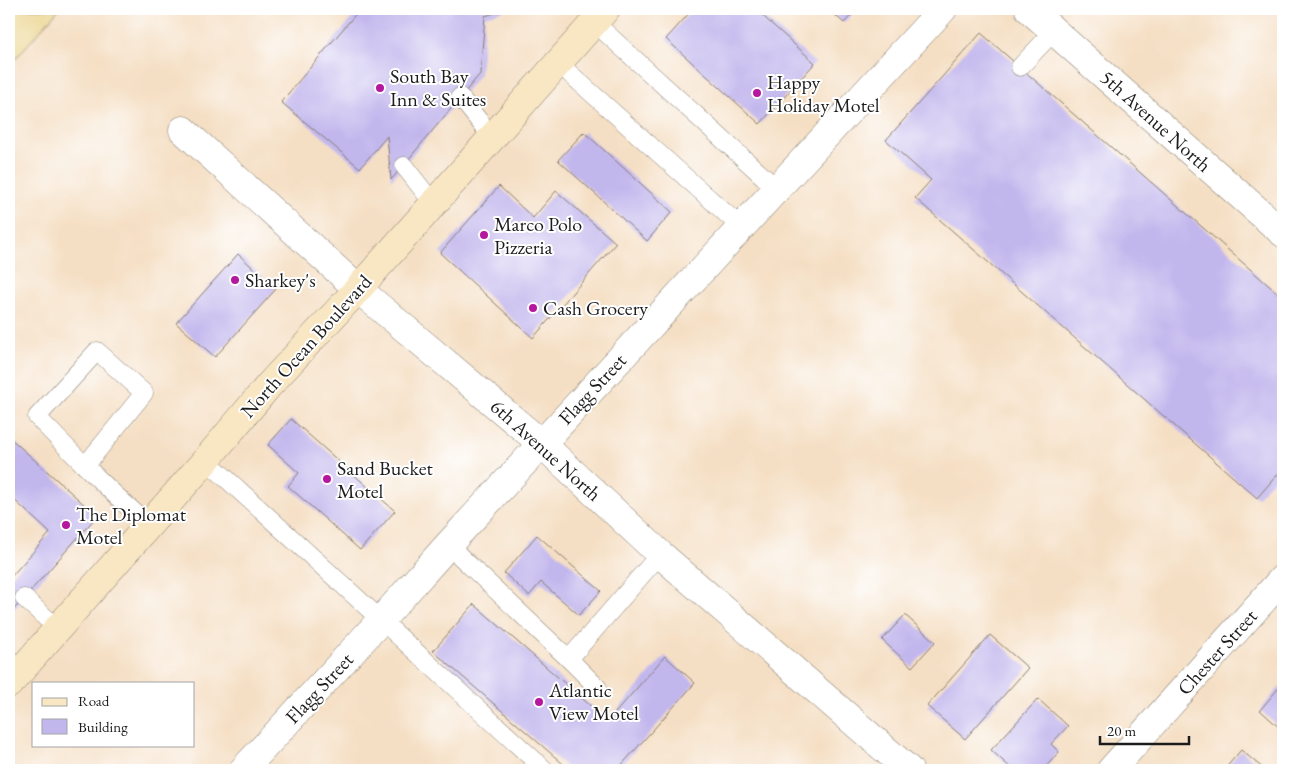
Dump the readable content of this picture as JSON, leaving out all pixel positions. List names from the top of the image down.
{
  "streets": {
    "main road": ["North Ocean Boulevard"],
    "street": [
      "5th Avenue North",
      "Flagg Street",
      "6th Avenue North",
      "Chester Street"
    ]
  },
  "crossings": [
    ["North Ocean Boulevard", "6th Avenue North"],
    ["Flagg Street", "6th Avenue North"]
  ],
  "places": [
    "South Bay Inn & Suites",
    "Happy Holiday Motel",
    "Marco Polo Pizzeria",
    "Sharkey's",
    "Cash Grocery",
    "Sand Bucket Motel",
    "The Diplomat Motel",
    "Atlantic View Motel"
  ],
  "legend": ["Road", "Building"],
  "scale_bar": "20 m"
}
